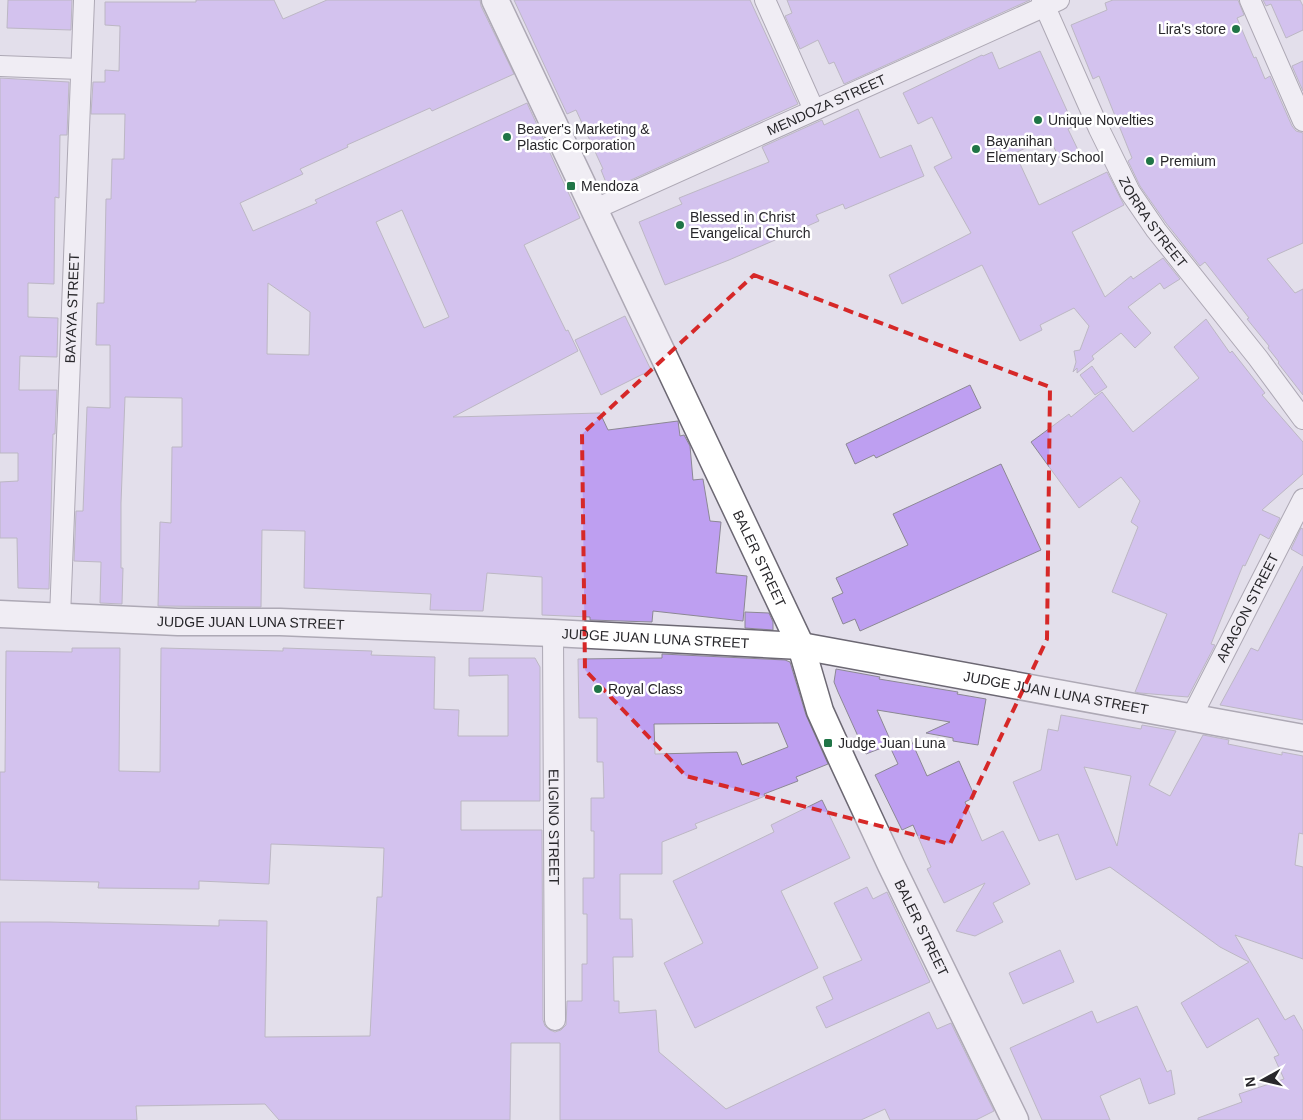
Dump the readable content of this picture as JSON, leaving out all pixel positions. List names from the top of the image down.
{
  "streets": {
    "street": [
      "MENDOZA STREET",
      "ZORRA STREET",
      "BAYAYA STREET",
      "BALER STREET",
      "ARAGON STREET",
      "JUDGE JUAN LUNA STREET",
      "ELIGINO STREET"
    ]
  },
  "crossings": [
    ["MENDOZA STREET", "ZORRA STREET"],
    ["MENDOZA STREET", "BALER STREET"],
    ["BAYAYA STREET", "JUDGE JUAN LUNA STREET"],
    ["BALER STREET", "JUDGE JUAN LUNA STREET"],
    ["ARAGON STREET", "JUDGE JUAN LUNA STREET"],
    ["JUDGE JUAN LUNA STREET", "ELIGINO STREET"]
  ],
  "places": {
    "other": [
      "Lira's store",
      "Unique Novelties",
      "Beaver's Marketing & Plastic Corporation",
      "Bayanihan Elementary School",
      "Premium",
      "Blessed in Christ Evangelical Church",
      "Royal Class"
    ],
    "transit": ["Mendoza", "Judge Juan Luna"]
  },
  "north": "left"
}
